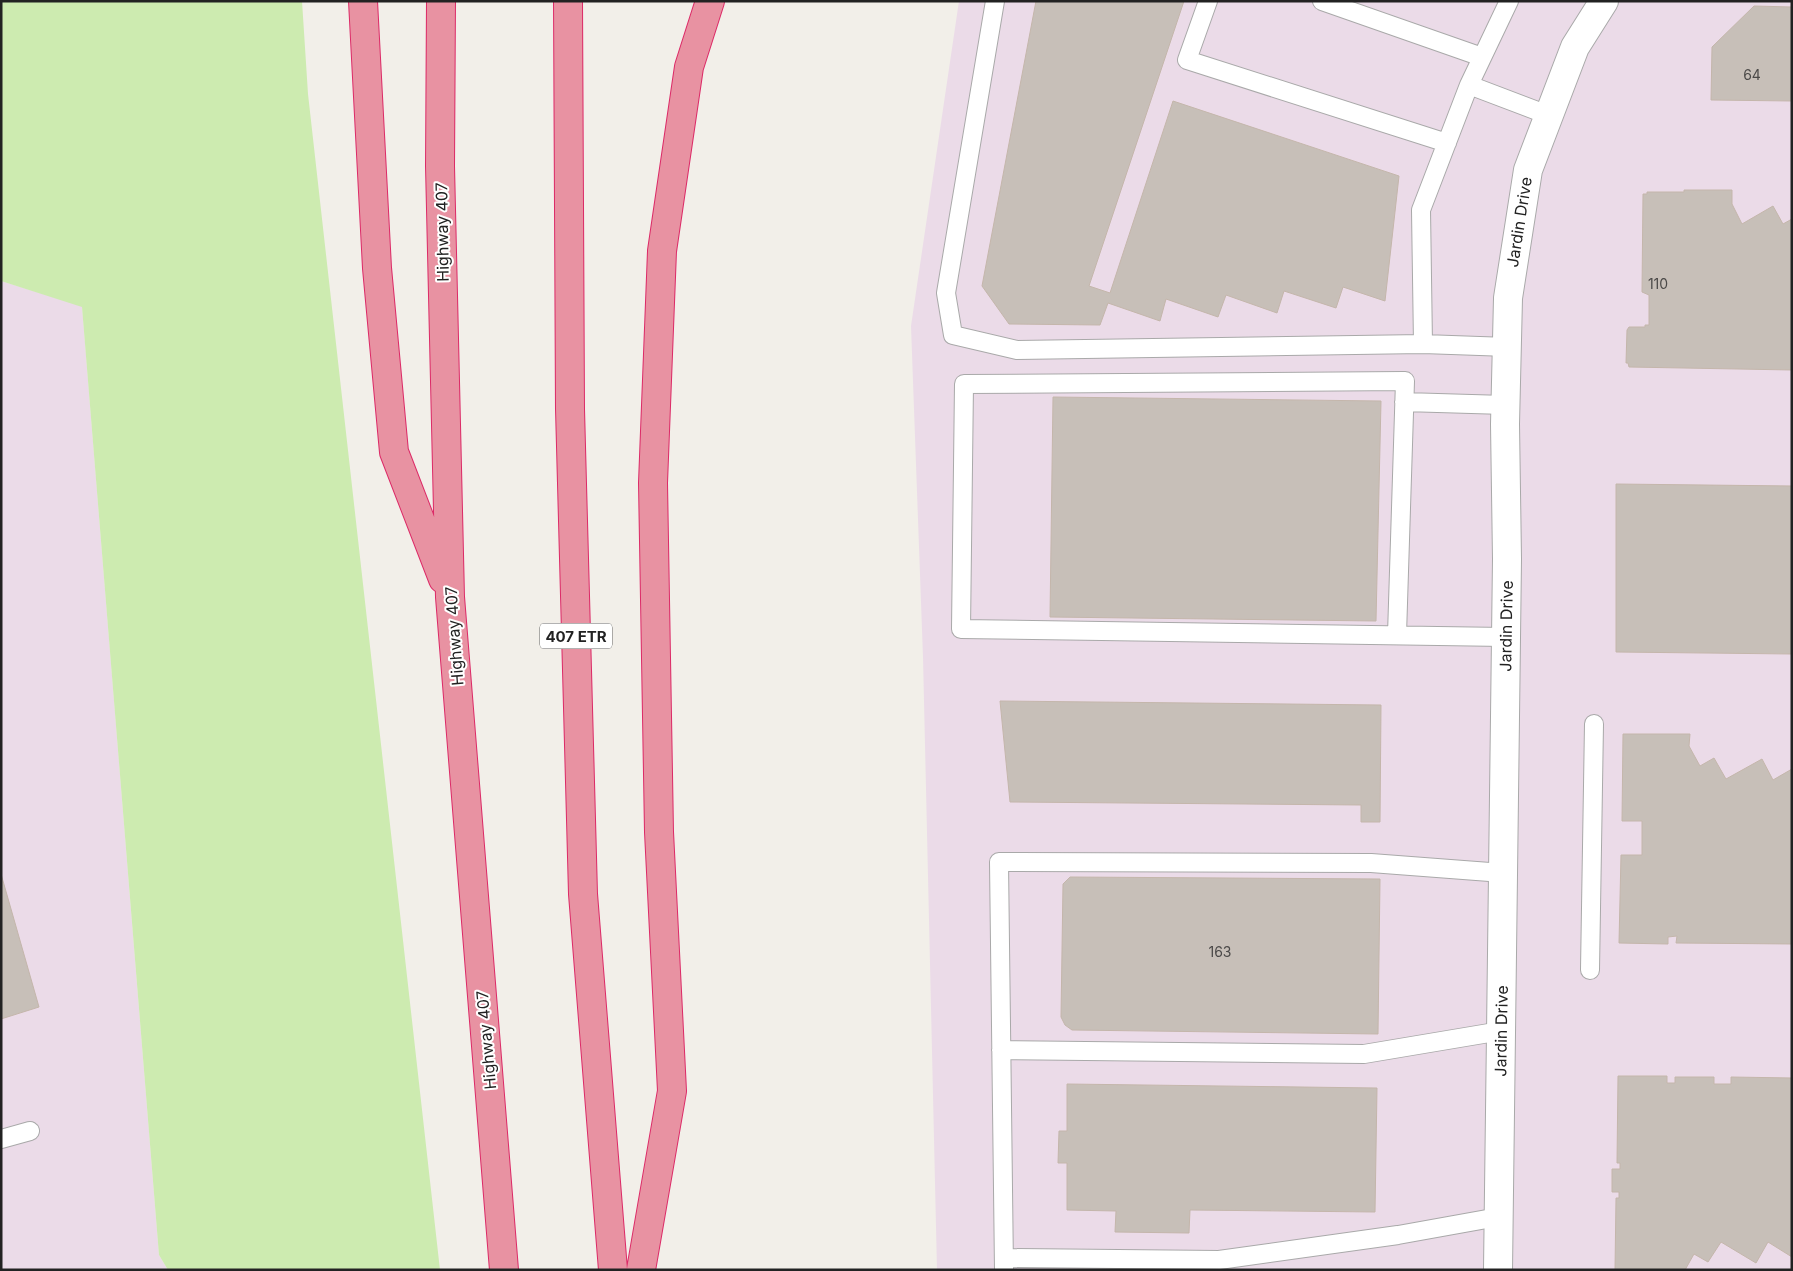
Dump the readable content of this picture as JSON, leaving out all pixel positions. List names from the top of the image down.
{
  "streets": {
    "highway": ["Highway 407", "407 ETR"],
    "street": ["Jardin Drive"]
  },
  "house_numbers": ["64", "110", "163"]
}
